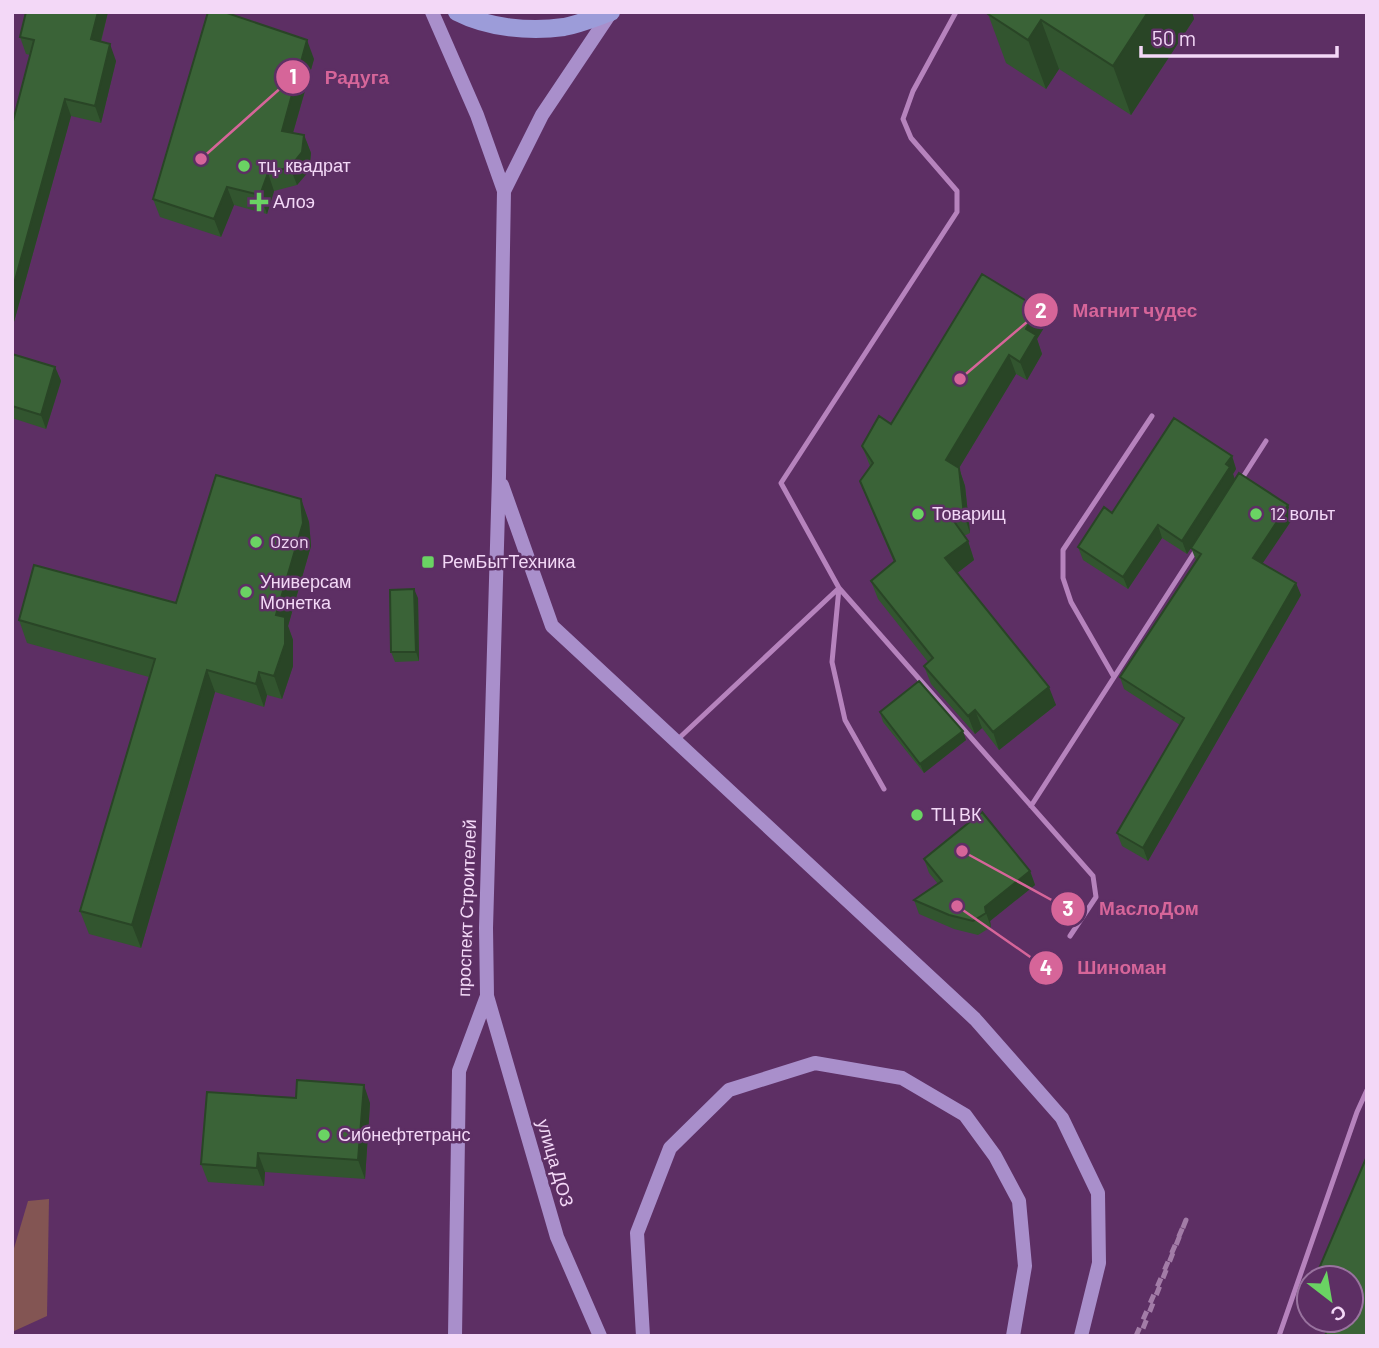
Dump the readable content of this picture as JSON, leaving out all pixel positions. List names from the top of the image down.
{
  "streets": {
    "main road": ["проспект Строителей", "улица ДОЗ"]
  },
  "crossings": [
    ["проспект Строителей", "улица ДОЗ"]
  ],
  "places": {
    "other": [
      "Радуга",
      "тц. квадрат",
      "Магнит чудес",
      "Товарищ",
      "12 вольт",
      "Ozon",
      "Универсам Монетка",
      "ТЦ ВК",
      "МаслоДом",
      "Шиноман",
      "Сибнефтетранс"
    ],
    "health": ["Алоэ"],
    "transit": ["РемБытТехника"]
  },
  "scale_bar": "50 m",
  "north": "bottom right"
}
